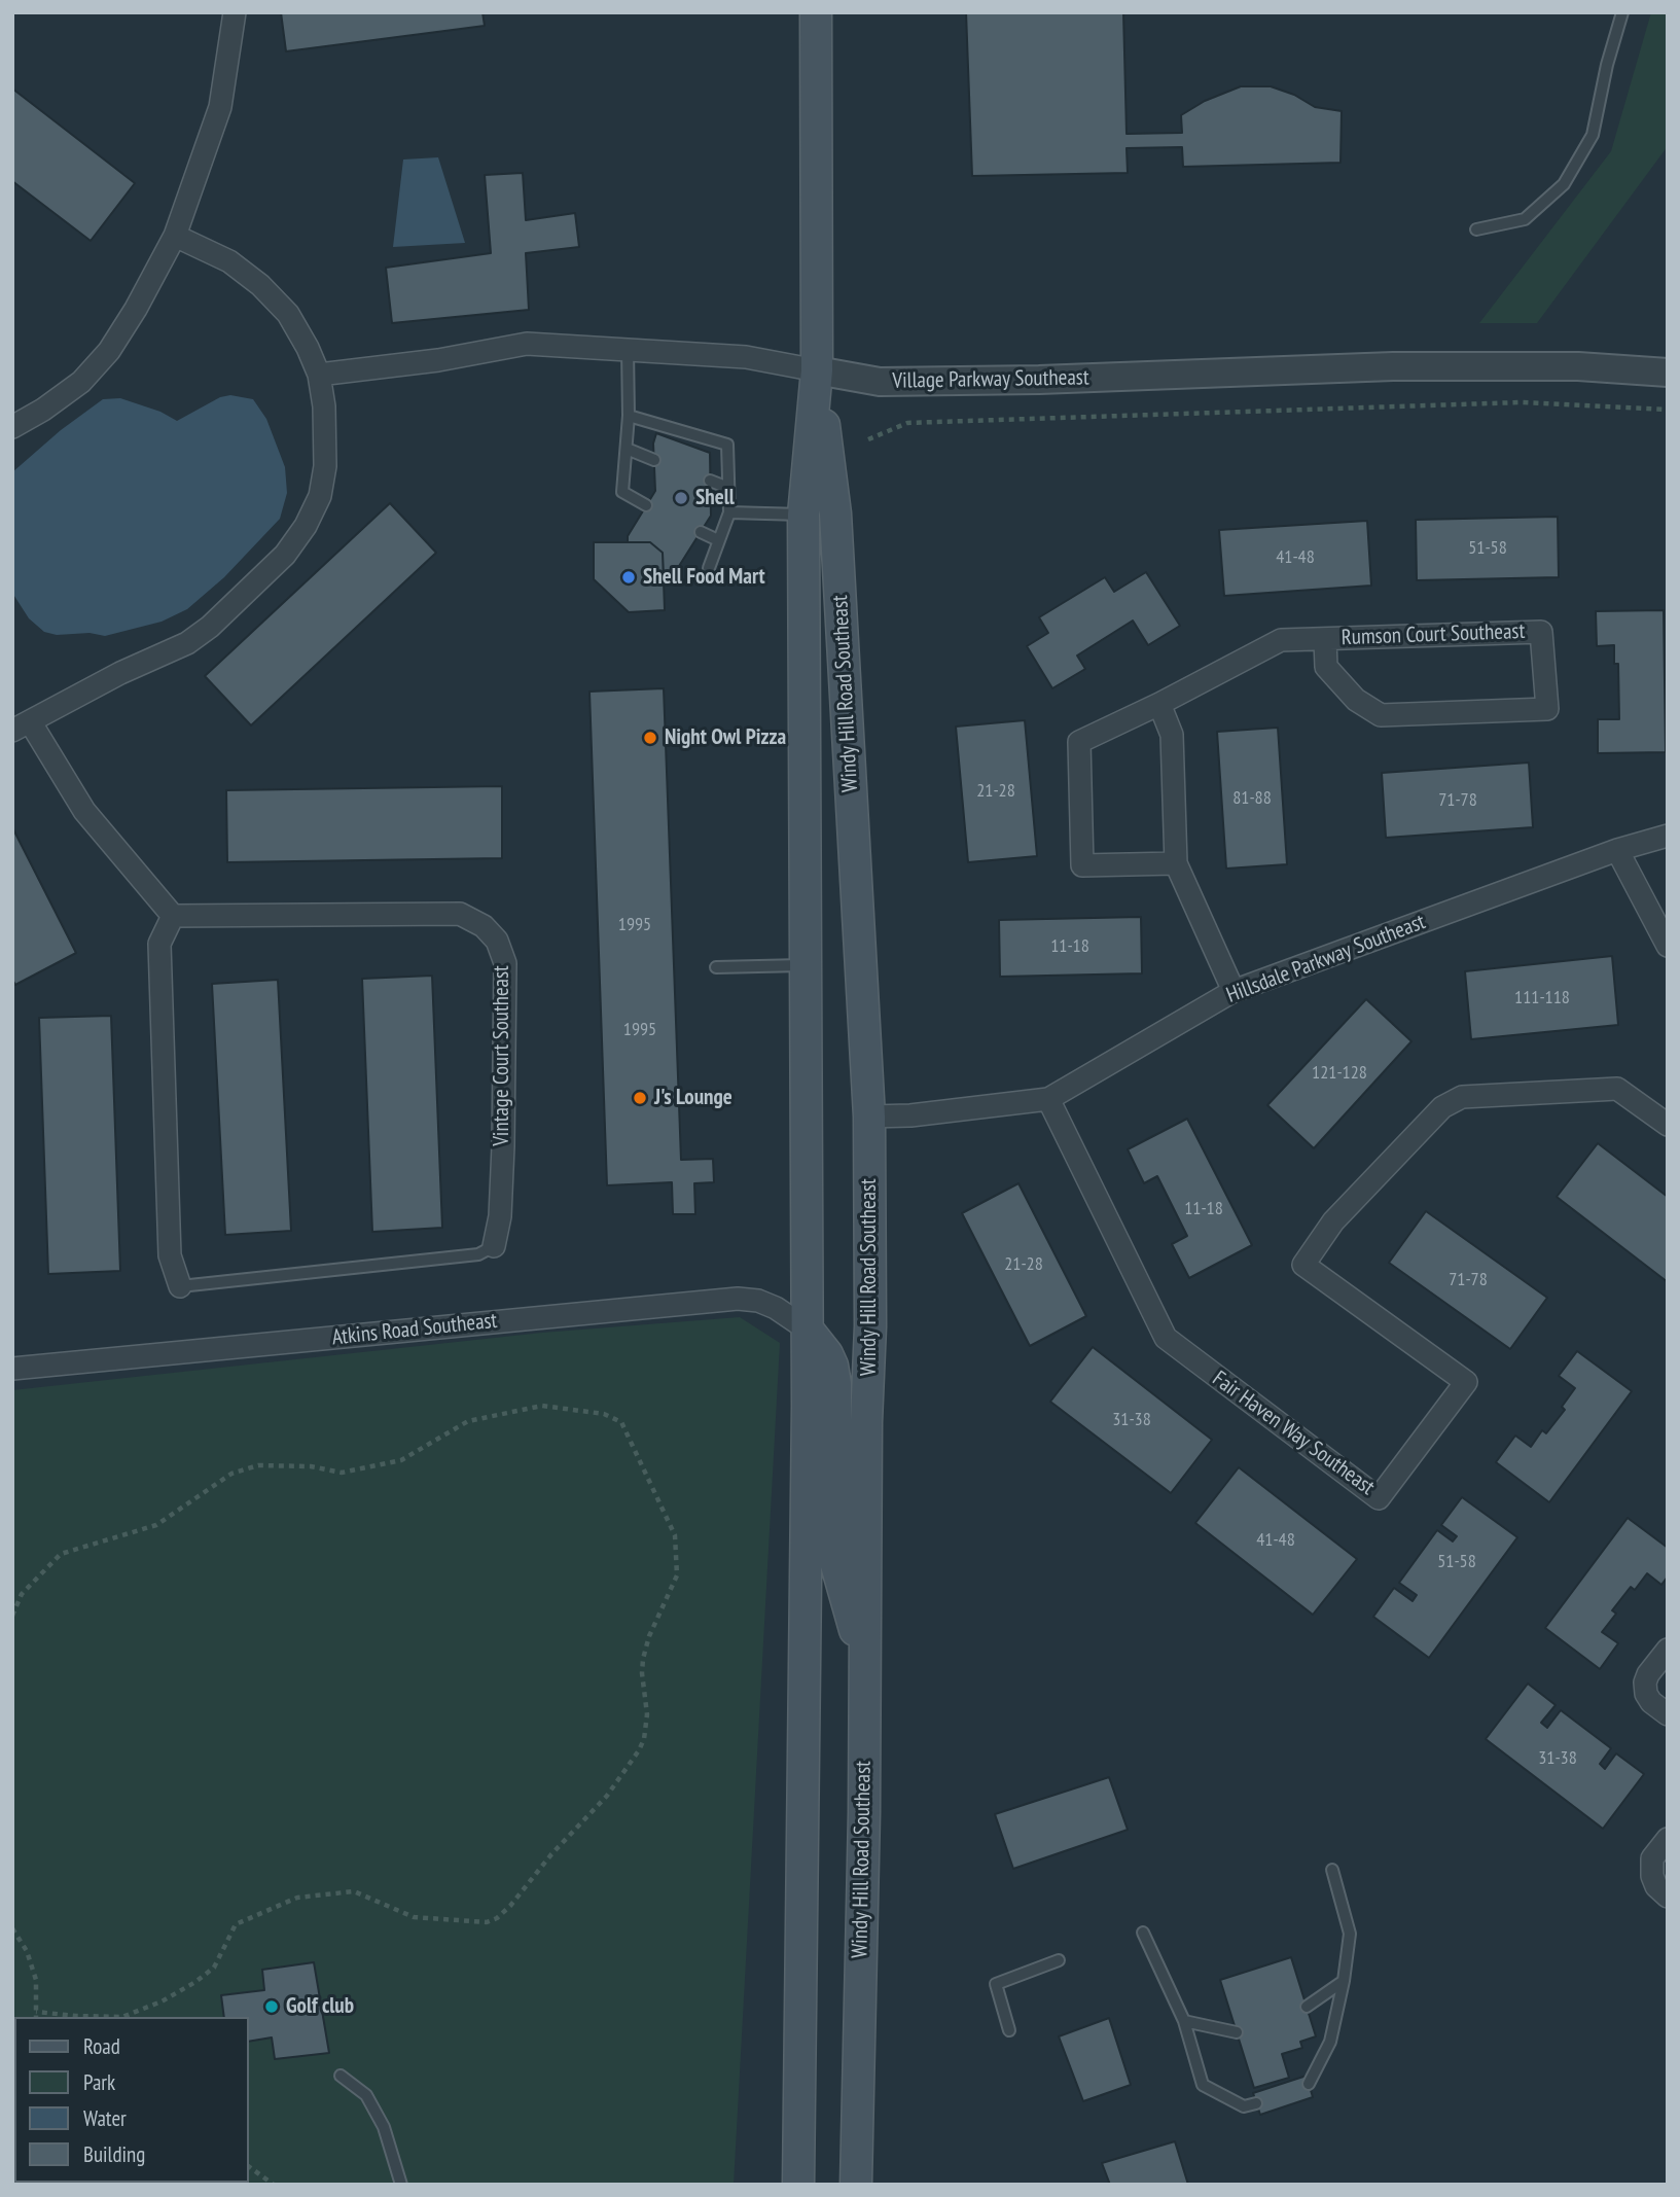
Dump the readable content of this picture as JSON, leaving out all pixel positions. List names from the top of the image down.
{
  "streets": {
    "main road": ["Windy Hill Road Southeast"],
    "street": [
      "Village Parkway Southeast",
      "Rumson Court Southeast",
      "Hillsdale Parkway Southeast",
      "Vintage Court Southeast",
      "Atkins Road Southeast",
      "Fair Haven Way Southeast"
    ]
  },
  "crossings": [
    ["Village Parkway Southeast", "Windy Hill Road Southeast"],
    ["Windy Hill Road Southeast", "Hillsdale Parkway Southeast"],
    ["Windy Hill Road Southeast", "Atkins Road Southeast"],
    ["Hillsdale Parkway Southeast", "Fair Haven Way Southeast"]
  ],
  "places": [
    "Shell",
    "Shell Food Mart",
    "Night Owl Pizza",
    "J's Lounge",
    "Golf club"
  ],
  "house_numbers": [
    "51-58",
    "41-48",
    "21-28",
    "81-88",
    "71-78",
    "1995",
    "11-18",
    "111-118",
    "1995",
    "121-128",
    "11-18",
    "21-28",
    "71-78",
    "31-38",
    "41-48",
    "51-58",
    "31-38"
  ],
  "legend": [
    "Road",
    "Park",
    "Water",
    "Building"
  ]
}
